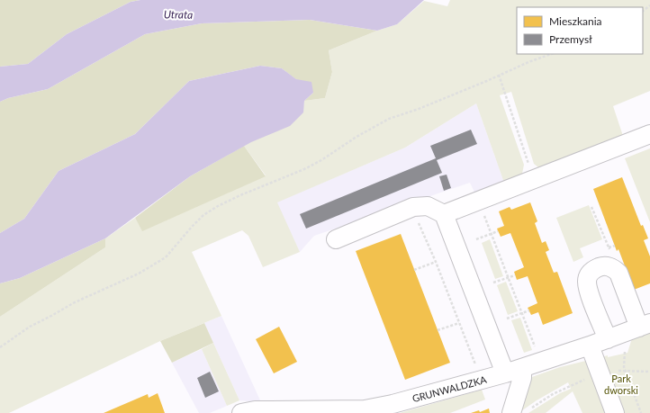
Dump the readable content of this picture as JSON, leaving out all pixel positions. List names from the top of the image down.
{
  "streets": {
    "street": ["GRUNWALDZKA"]
  },
  "water": ["Utrata"],
  "parks": ["Park dworski"],
  "legend": ["Mieszkania", "Przemysł"]
}
